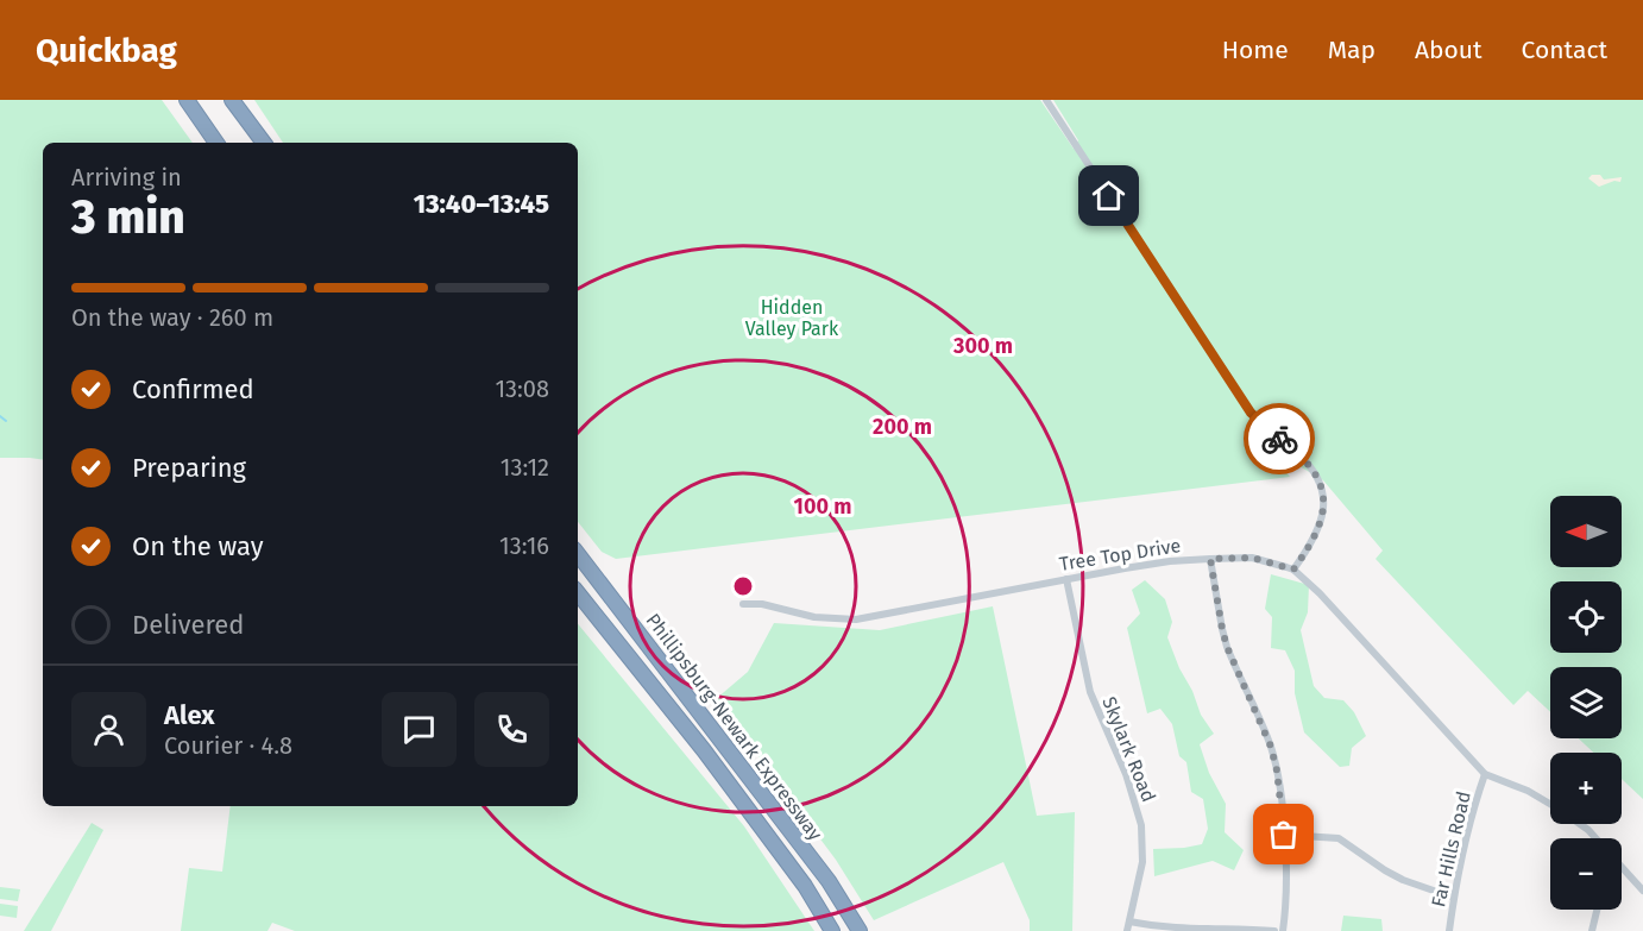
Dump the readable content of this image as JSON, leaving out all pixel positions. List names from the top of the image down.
{
  "streets": {
    "highway": ["Phillipsburg-Newark Expressway"],
    "street": ["Tree Top Drive", "Skylark Road", "Far Hills Road"]
  },
  "crossings": [
    ["Tree Top Drive", "Skylark Road"],
    ["Tree Top Drive", "Far Hills Road"]
  ],
  "parks": ["Hidden Valley Park"],
  "north": "left",
  "page": {
    "header": "Quickbag",
    "nav": [
      "Home",
      "Map",
      "About",
      "Contact"
    ],
    "heading": ["3 min", "Arriving in", "13:40–13:45"],
    "panel": ["Alex", "Courier · 4.8"],
    "bar": "On the way · 260 m",
    "list": [
      ["Confirmed", "13:08"],
      ["Preparing", "13:12"],
      ["On the way", "13:16"],
      "Delivered"
    ],
    "map_buttons": ["+", "−"]
  },
  "rings": ["300 m", "200 m", "100 m"]
}
